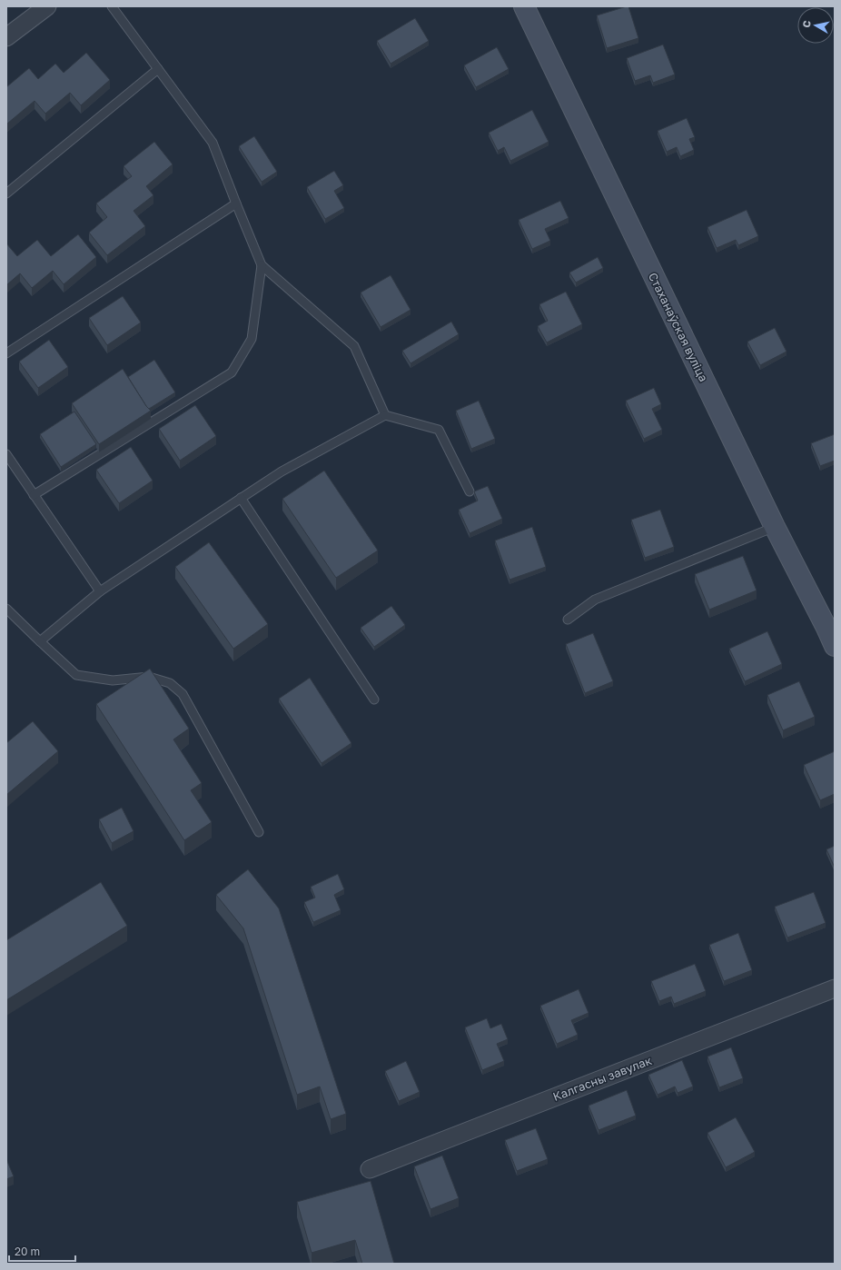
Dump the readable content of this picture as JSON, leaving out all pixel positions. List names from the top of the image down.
{
  "streets": {
    "street": ["Стаханаўская вуліца", "Калгасны завулак"]
  },
  "scale_bar": "20 m",
  "north": "left"
}
